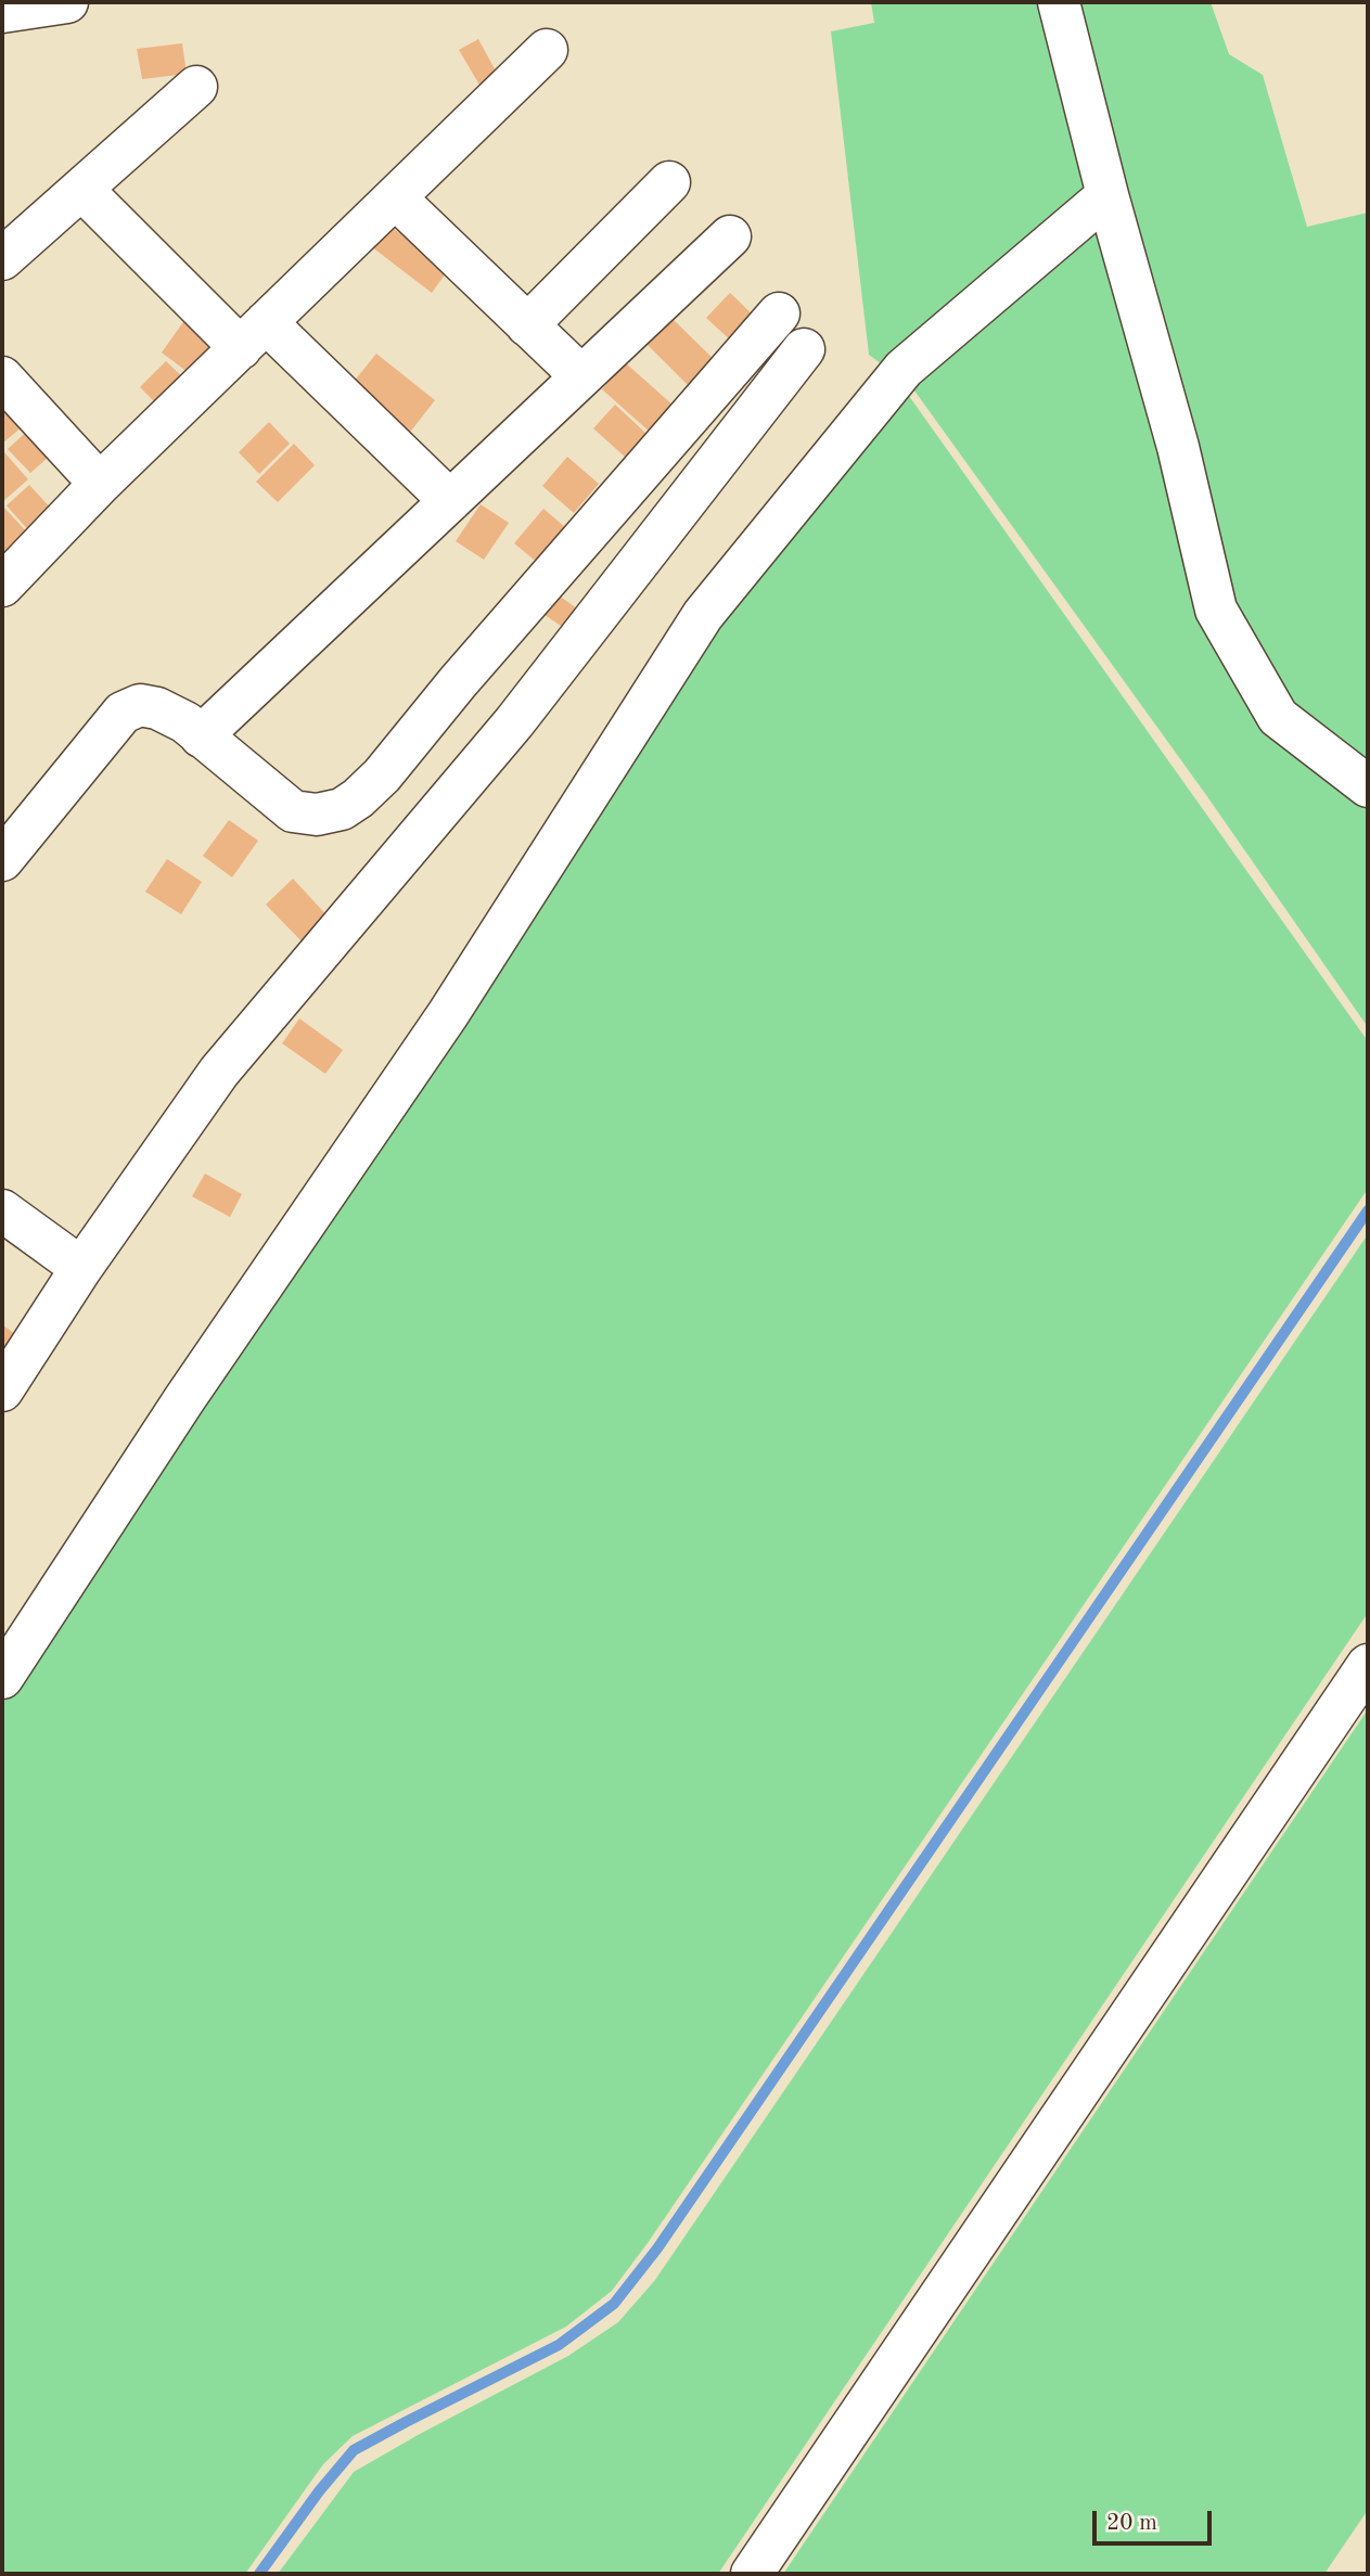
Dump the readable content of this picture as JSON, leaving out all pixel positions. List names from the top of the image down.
{
  "scale_bar": "20 m"
}
